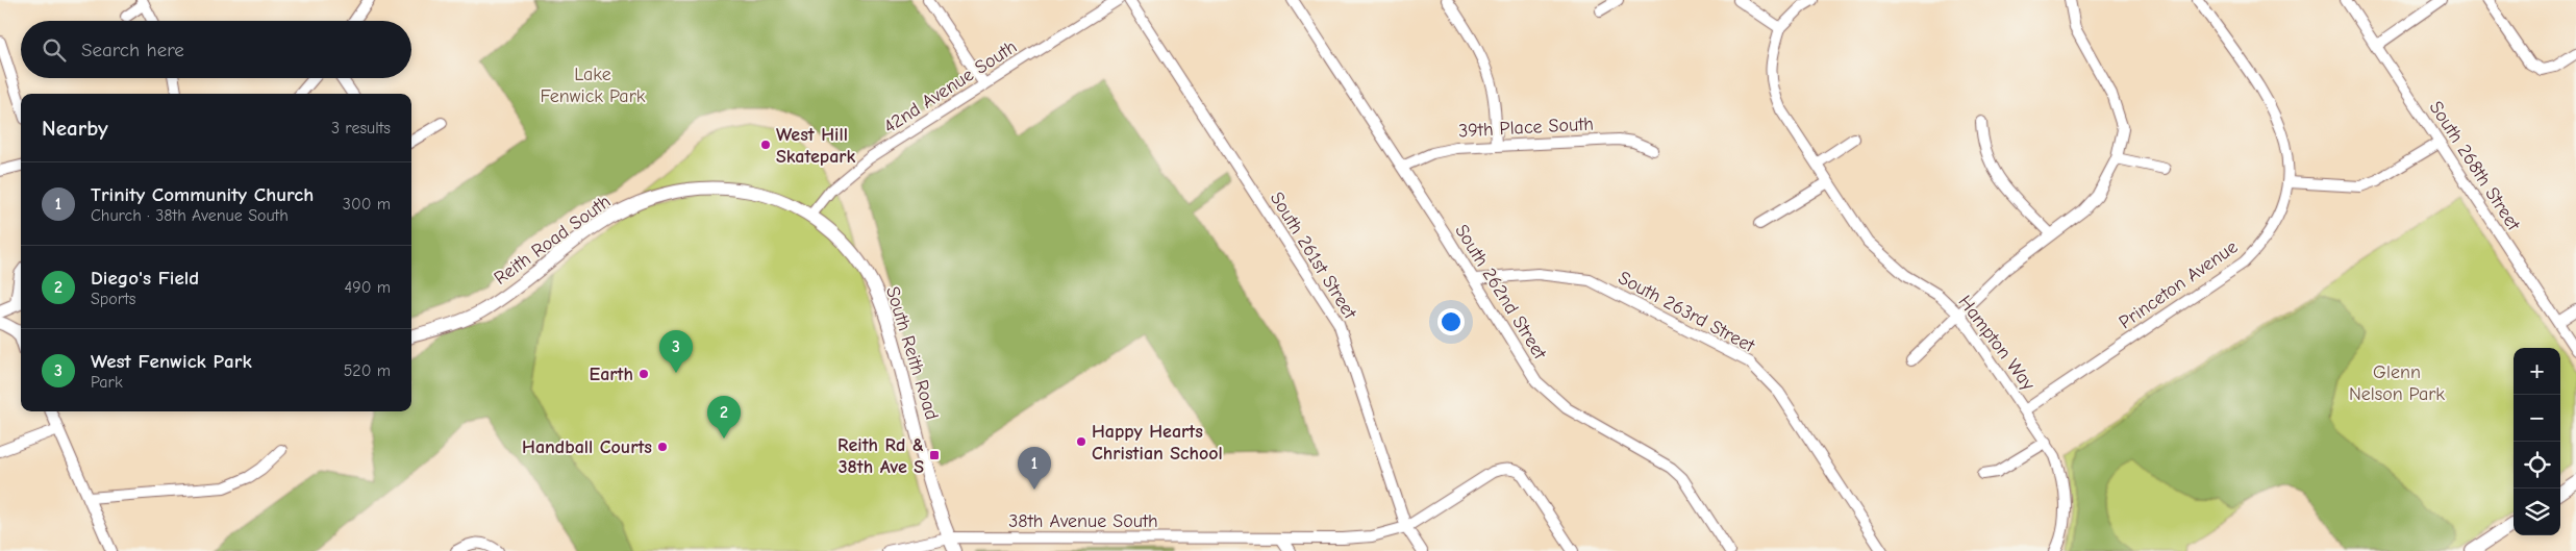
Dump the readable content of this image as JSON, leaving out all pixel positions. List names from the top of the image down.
{
  "streets": {
    "main road": ["Reith Road South", "South Reith Road"],
    "street": [
      "42nd Avenue South",
      "39th Place South",
      "South 268th Street",
      "South 261st Street",
      "Princeton Avenue",
      "South 262nd Street",
      "South 263rd Street",
      "Hampton Way",
      "38th Avenue South"
    ]
  },
  "crossings": [
    ["42nd Avenue South", "Reith Road South"],
    ["42nd Avenue South", "South Reith Road"],
    ["39th Place South", "South 262nd Street"],
    ["Reith Road South", "South Reith Road"],
    ["South 261st Street", "38th Avenue South"],
    ["Princeton Avenue", "Hampton Way"],
    ["South 262nd Street", "South 263rd Street"],
    ["South Reith Road", "38th Avenue South"]
  ],
  "parks": ["Lake Fenwick Park", "Glenn Nelson Park"],
  "places": {
    "other": [
      "West Hill Skatepark",
      "Earth",
      "Happy Hearts Christian School",
      "Handball Courts"
    ],
    "transit": ["Reith Rd & 38th Ave S"]
  },
  "page": {
    "search": "Search here",
    "heading": ["Nearby", "3 results"],
    "list": [
      {
        "mark": "1",
        "name": "Trinity Community Church",
        "note": "Church · 38th Avenue South",
        "value": "300 m"
      },
      {
        "mark": "2",
        "name": "Diego's Field",
        "note": "Sports",
        "value": "490 m"
      },
      {
        "mark": "3",
        "name": "West Fenwick Park",
        "note": "Park",
        "value": "520 m"
      }
    ],
    "pins": ["3", "2", "1"],
    "map_buttons": ["+", "−"]
  }
}
